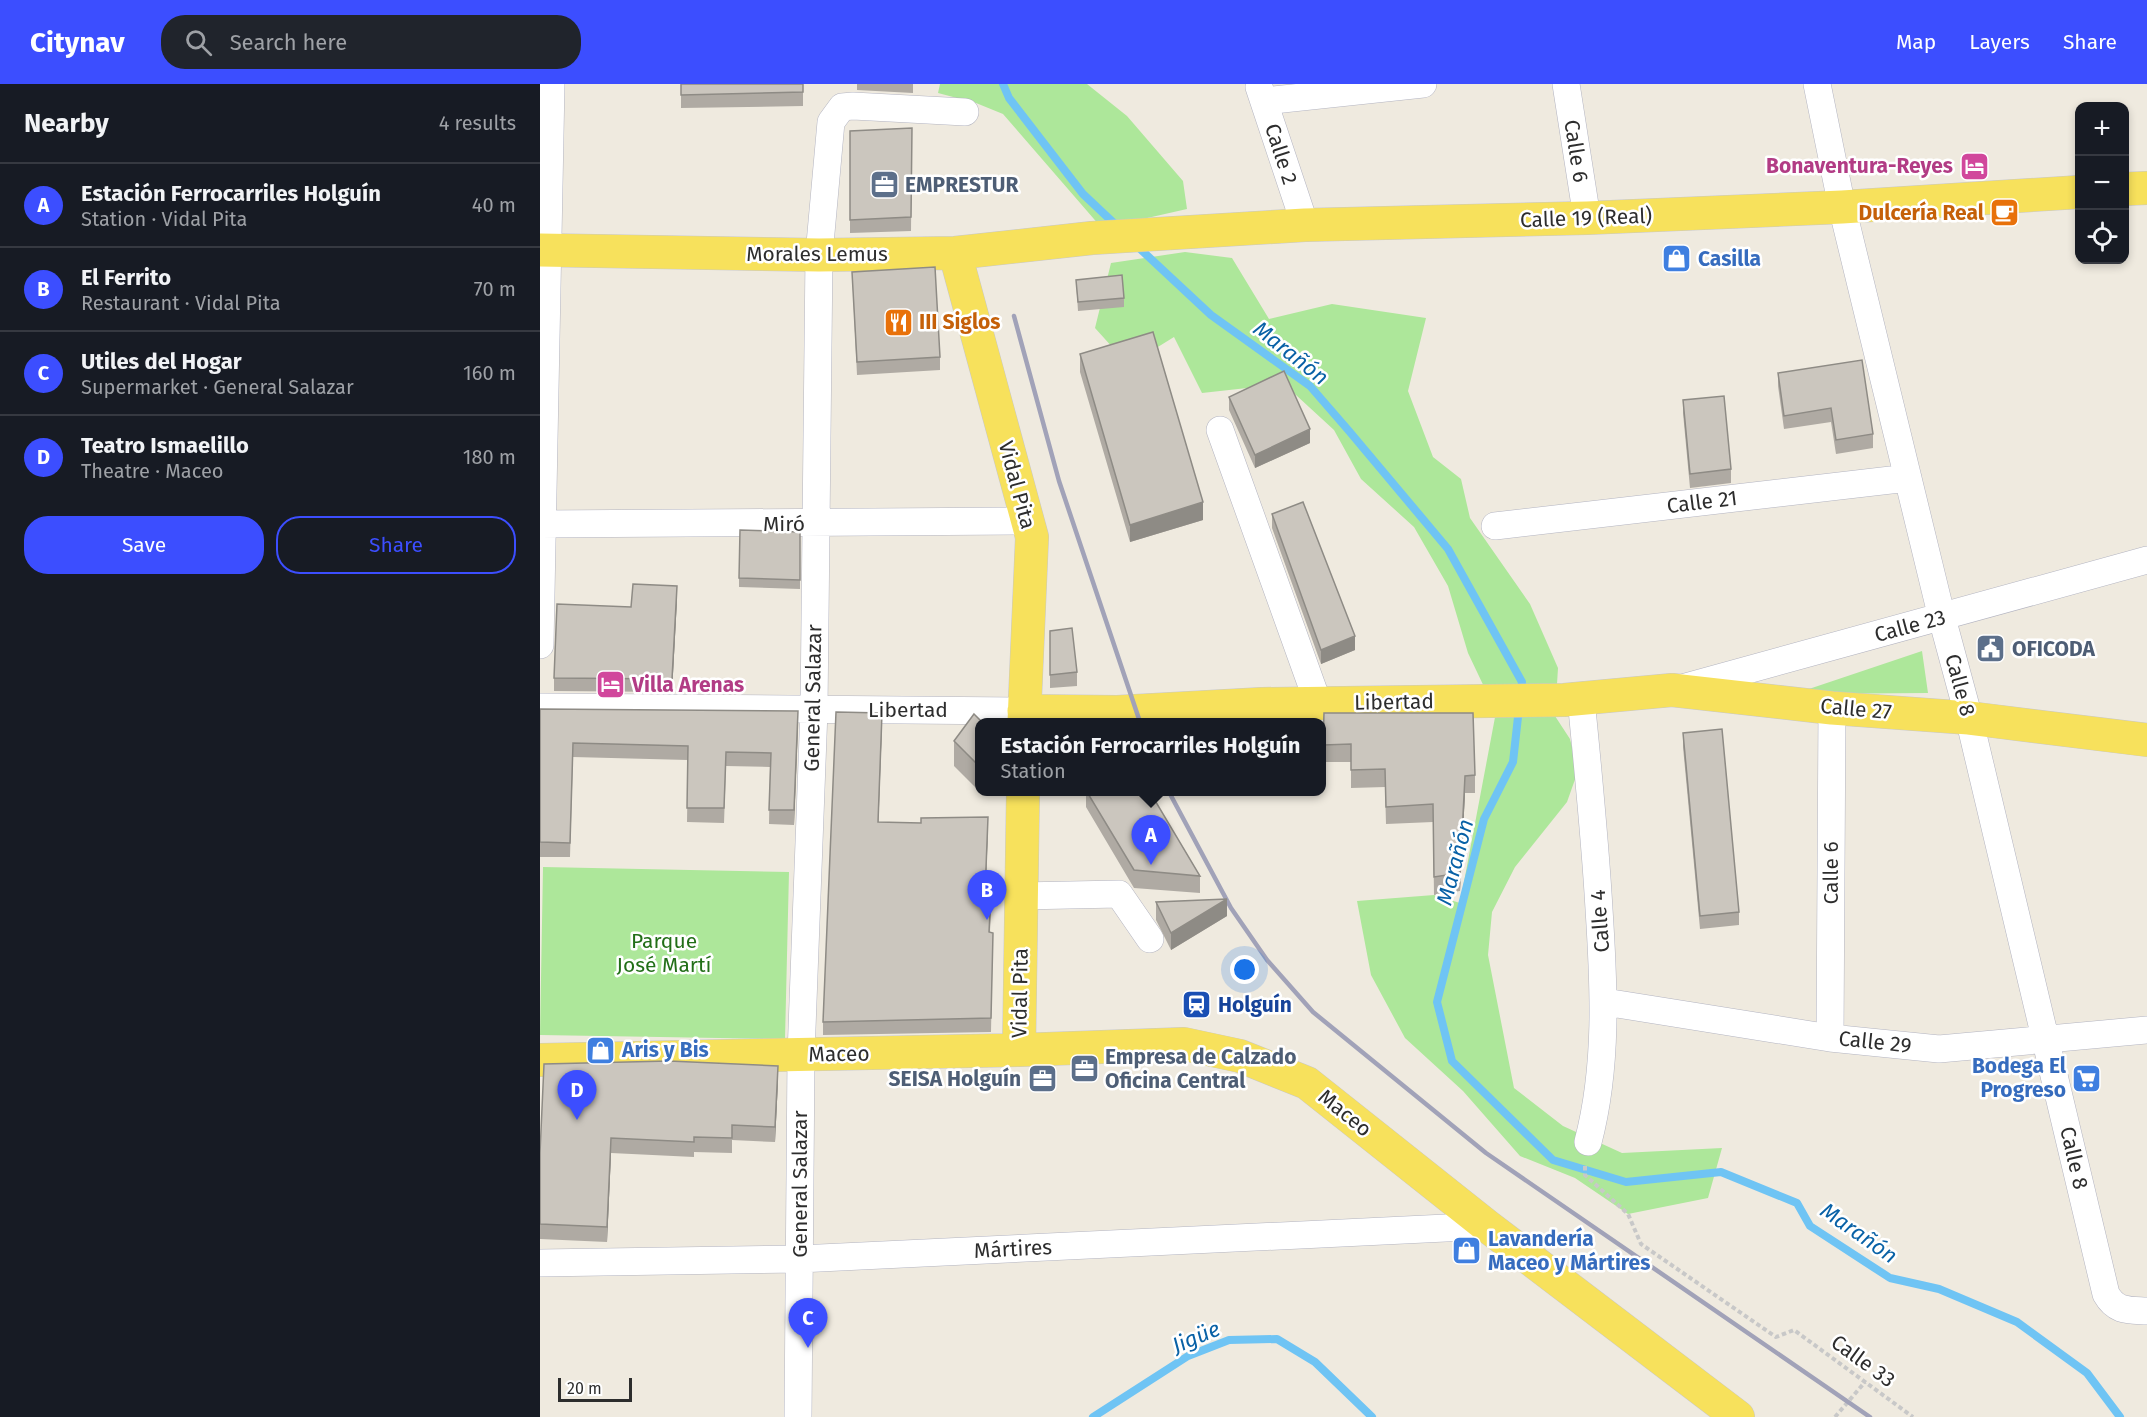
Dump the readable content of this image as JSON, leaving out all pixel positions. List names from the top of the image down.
{
  "streets": {
    "main road": [
      "Calle 19 (Real)",
      "Morales Lemus",
      "Vidal Pita",
      "Libertad",
      "Calle 27",
      "Maceo"
    ],
    "street": [
      "Calle 6",
      "Calle 2",
      "Calle 21",
      "Miró",
      "Calle 23",
      "Calle 8",
      "General Salazar",
      "Calle 4",
      "Calle 29",
      "Mártires"
    ],
    "path": ["Calle 33"]
  },
  "crossings": [
    ["Calle 6", "Calle 19 (Real)"],
    ["Calle 6", "Calle 27"],
    ["Calle 6", "Calle 29"],
    ["Calle 2", "Calle 19 (Real)"],
    ["Calle 19 (Real)", "Morales Lemus"],
    ["Calle 19 (Real)", "Calle 8"],
    ["Morales Lemus", "Vidal Pita"],
    ["Morales Lemus", "General Salazar"],
    ["Vidal Pita", "Miró"],
    ["Vidal Pita", "Libertad"],
    ["Vidal Pita", "Maceo"],
    ["Calle 21", "Calle 8"],
    ["Miró", "General Salazar"],
    ["Calle 23", "Calle 8"],
    ["Calle 23", "Calle 27"],
    ["Calle 8", "Calle 27"],
    ["Calle 8", "Calle 29"],
    ["General Salazar", "Libertad"],
    ["General Salazar", "Maceo"],
    ["General Salazar", "Mártires"],
    ["Libertad", "Calle 27"],
    ["Libertad", "Calle 4"],
    ["Calle 27", "Calle 4"],
    ["Calle 4", "Calle 29"],
    ["Calle 4", "Calle 33"],
    ["Maceo", "Mártires"]
  ],
  "water": ["Marañón", "Jigüe"],
  "parks": ["Parque José Martí"],
  "places": {
    "hotel": ["Bonaventura-Reyes", "Villa Arenas"],
    "office": ["EMPRESTUR", "Empresa de Calzado Oficina Central", "SEISA Holguín"],
    "cafe": ["Dulcería Real"],
    "shop": ["Casilla", "Aris y Bis", "Lavandería Maceo y Mártires"],
    "restaurant": ["III Siglos"],
    "public building": ["OFICODA"],
    "station": ["Holguín"],
    "supermarket": ["Bodega El Progreso"]
  },
  "scale_bar": "20 m",
  "page": {
    "header": "Citynav",
    "search": "Search here",
    "nav": ["Map", "Layers", "Share"],
    "heading": ["Nearby", "4 results"],
    "map_buttons": ["+", "−"],
    "list": [
      {
        "mark": "A",
        "name": "Estación Ferrocarriles Holguín",
        "note": "Station · Vidal Pita",
        "value": "40 m"
      },
      {
        "mark": "B",
        "name": "El Ferrito",
        "note": "Restaurant · Vidal Pita",
        "value": "70 m"
      },
      {
        "mark": "C",
        "name": "Utiles del Hogar",
        "note": "Supermarket · General Salazar",
        "value": "160 m"
      },
      {
        "mark": "D",
        "name": "Teatro Ismaelillo",
        "note": "Theatre · Maceo",
        "value": "180 m"
      }
    ],
    "buttons": ["Save", "Share"],
    "popup": ["Estación Ferrocarriles Holguín", "Station"],
    "pins": [
      "A",
      "B",
      "D",
      "C"
    ],
    "scale": "20 m"
  }
}
